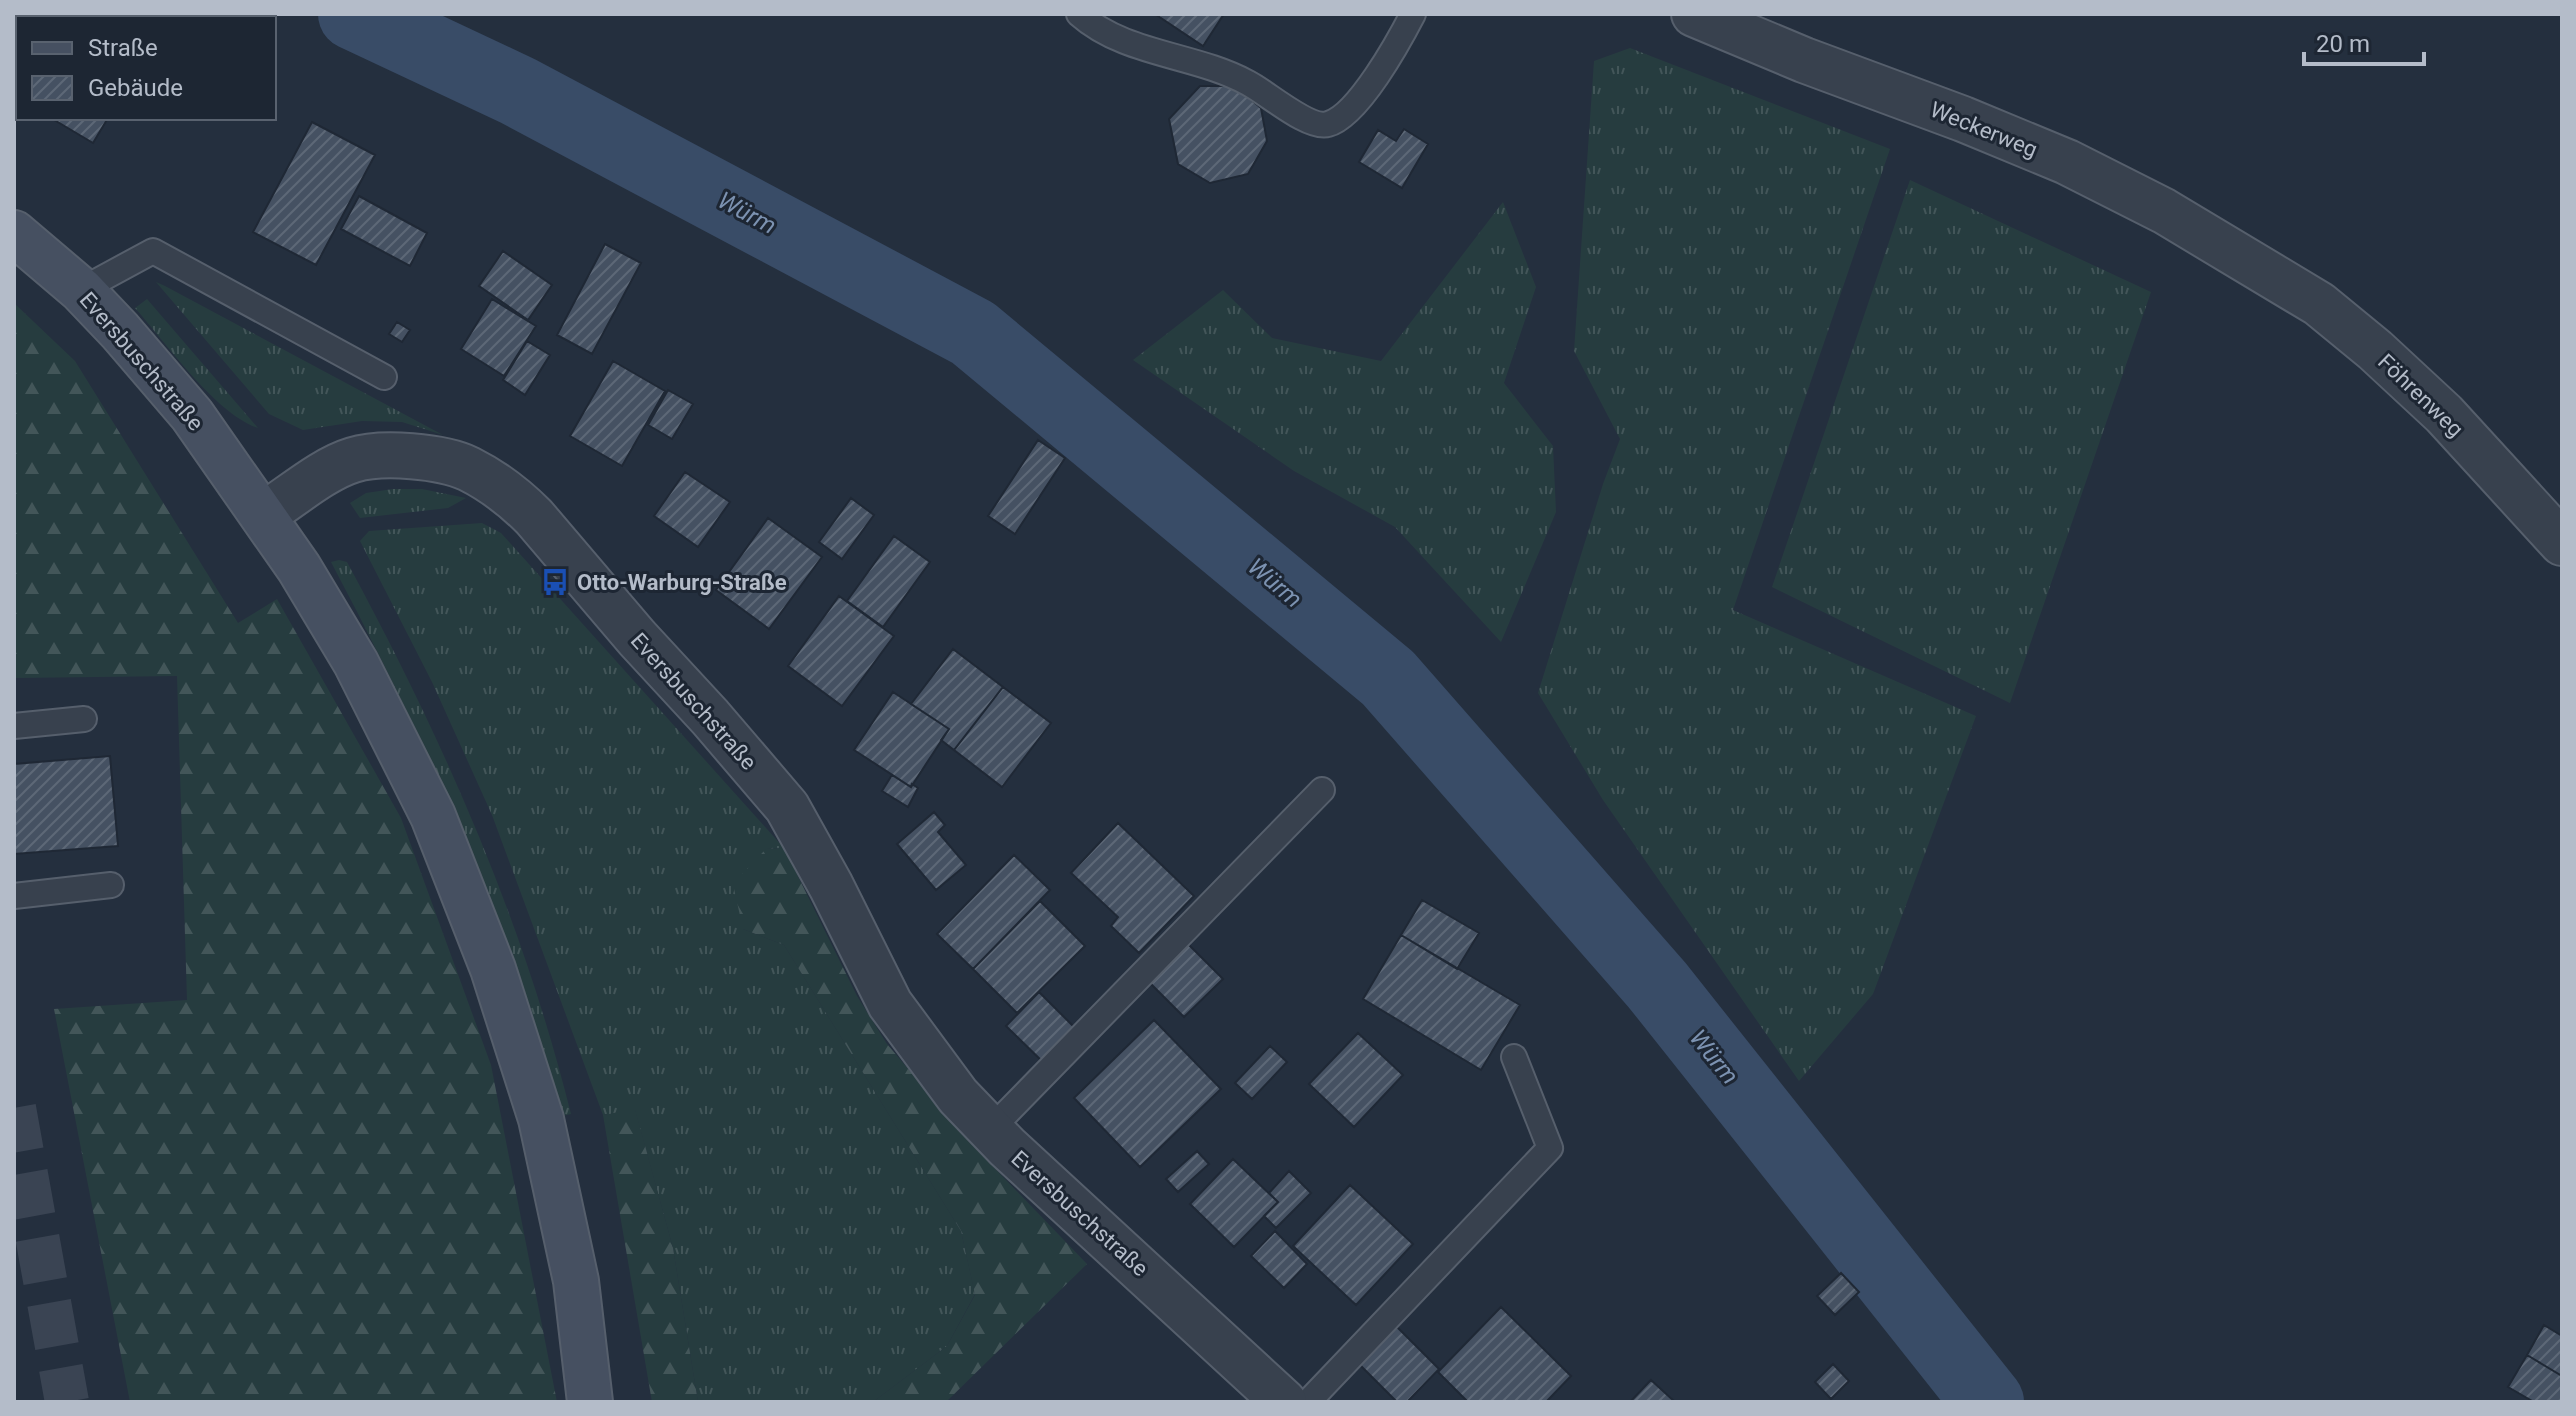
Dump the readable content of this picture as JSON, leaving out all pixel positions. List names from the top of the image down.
{
  "streets": {
    "main road": ["Eversbuschstraße"],
    "street": ["Weckerweg", "Föhrenweg"]
  },
  "crossings": [
    ["Weckerweg", "Föhrenweg"]
  ],
  "water": ["Würm"],
  "places": {
    "bus stop": ["Otto-Warburg-Straße"]
  },
  "legend": ["Straße", "Gebäude"],
  "scale_bar": "20 m"
}
